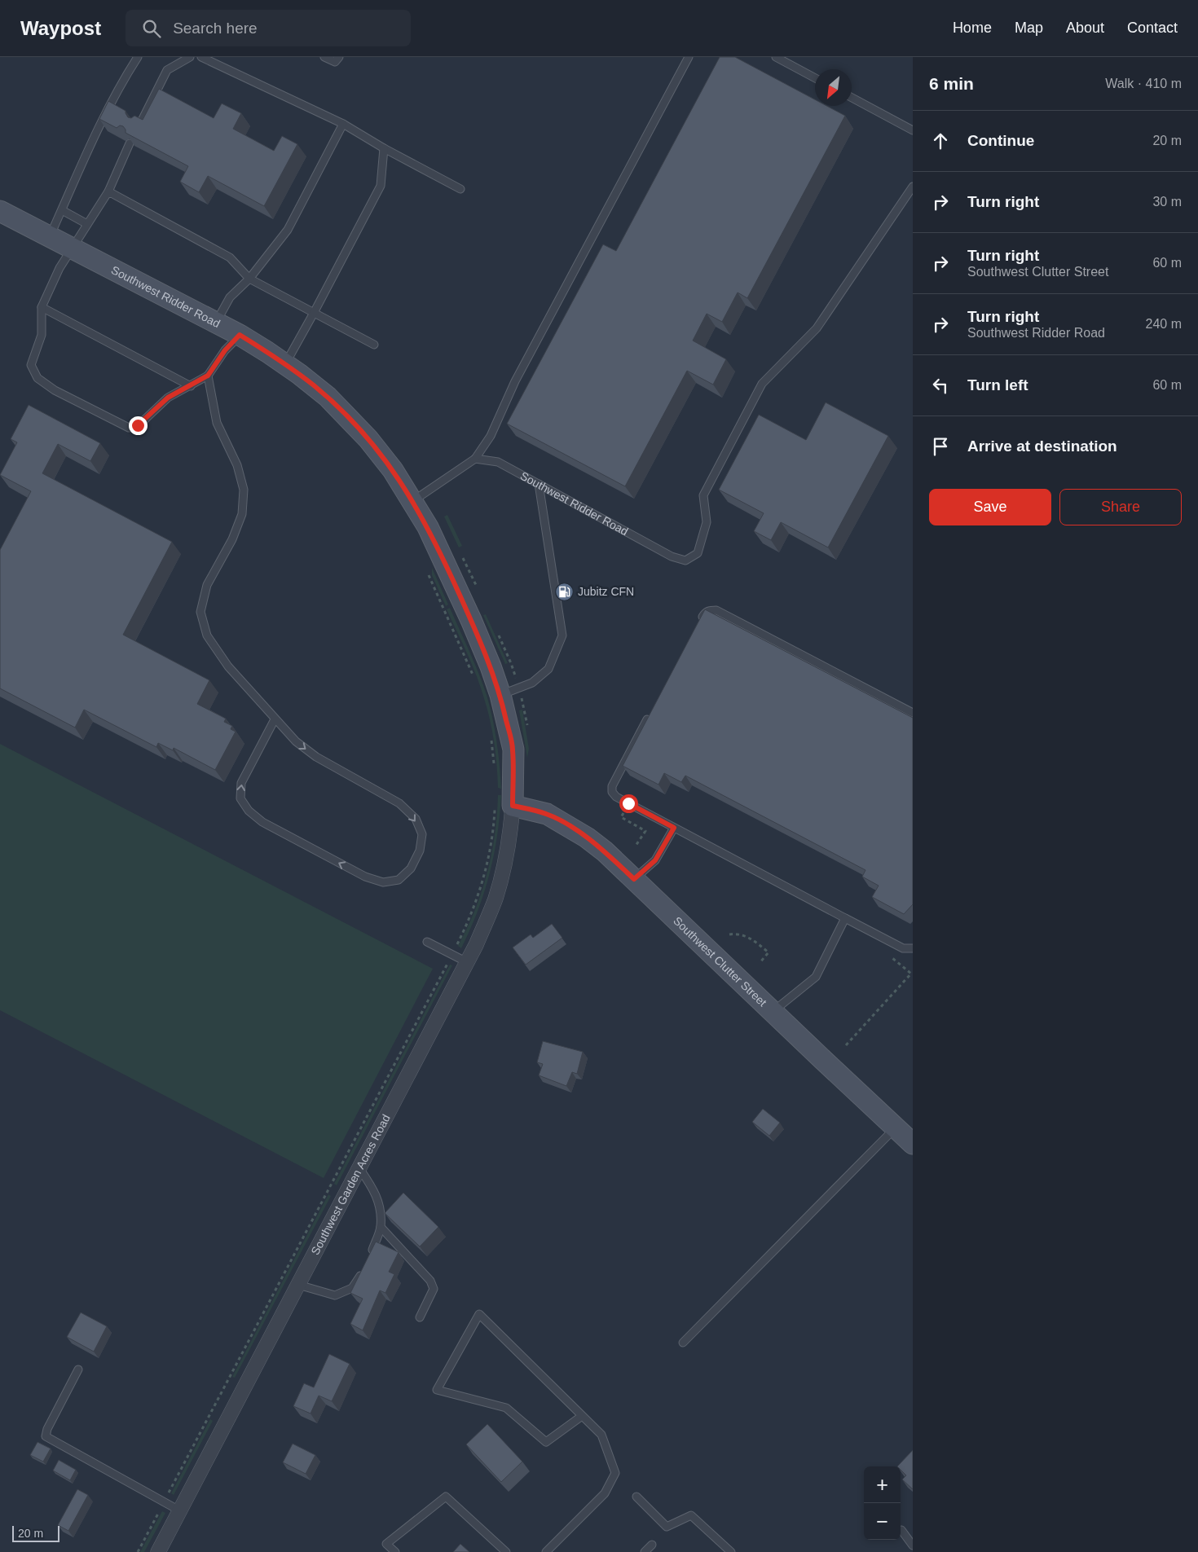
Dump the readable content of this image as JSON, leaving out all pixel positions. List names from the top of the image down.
{
  "streets": {
    "street": ["Southwest Ridder Road", "Southwest Clutter Street", "Southwest Garden Acres Road"]
  },
  "crossings": [
    ["Southwest Ridder Road", "Southwest Clutter Street"],
    ["Southwest Ridder Road", "Southwest Garden Acres Road"],
    ["Southwest Clutter Street", "Southwest Garden Acres Road"]
  ],
  "places": {
    "fuel station": ["Jubitz CFN"]
  },
  "scale_bar": "20 m",
  "north": "bottom left",
  "page": {
    "header": "Waypost",
    "search": "Search here",
    "nav": [
      "Home",
      "Map",
      "About",
      "Contact"
    ],
    "heading": ["6 min", "Walk · 410 m"],
    "list": [
      ["Continue", "20 m"],
      ["Turn right", "30 m"],
      ["Turn right", "Southwest Clutter Street", "60 m"],
      ["Turn right", "Southwest Ridder Road", "240 m"],
      ["Turn left", "60 m"],
      "Arrive at destination"
    ],
    "buttons": ["Save", "Share"],
    "map_buttons": ["+", "−"],
    "scale": "20 m"
  }
}
